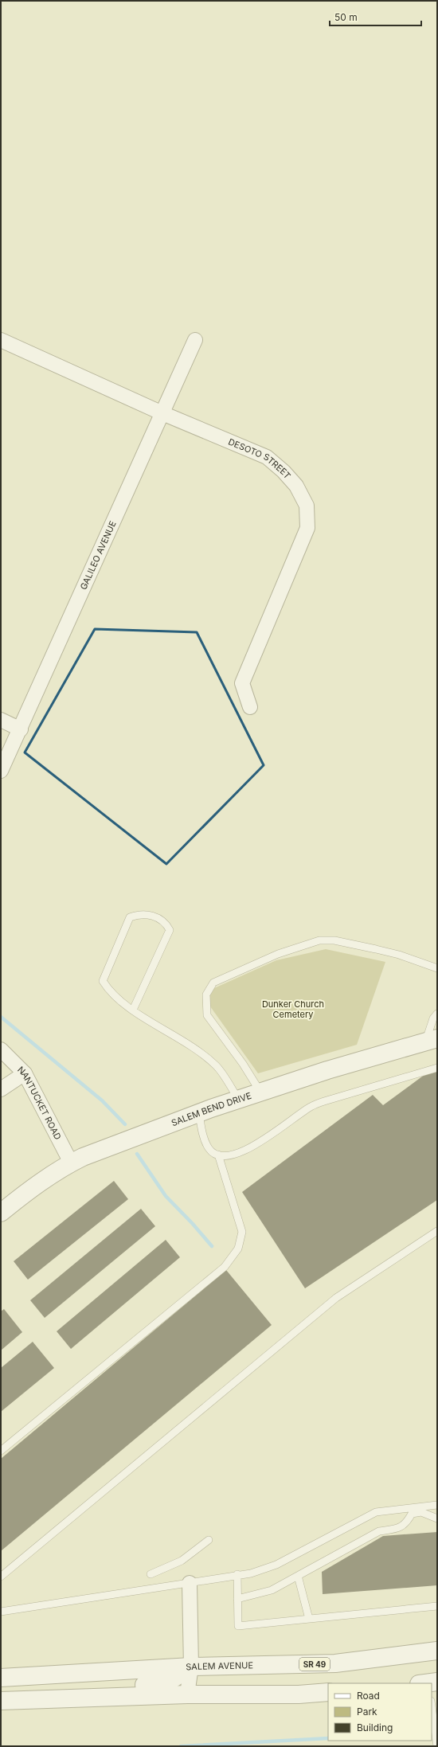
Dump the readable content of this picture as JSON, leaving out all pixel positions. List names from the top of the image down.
{
  "streets": {
    "main road": ["SALEM BEND DRIVE", "SR 49", "SALEM AVENUE"],
    "street": ["DESOTO STREET", "GALILEO AVENUE", "NANTUCKET ROAD"]
  },
  "crossings": [
    ["DESOTO STREET", "GALILEO AVENUE"],
    ["NANTUCKET ROAD", "SALEM BEND DRIVE"]
  ],
  "parks": ["Dunker Church Cemetery"],
  "legend": ["Road", "Park", "Building"],
  "scale_bar": "50 m"
}
